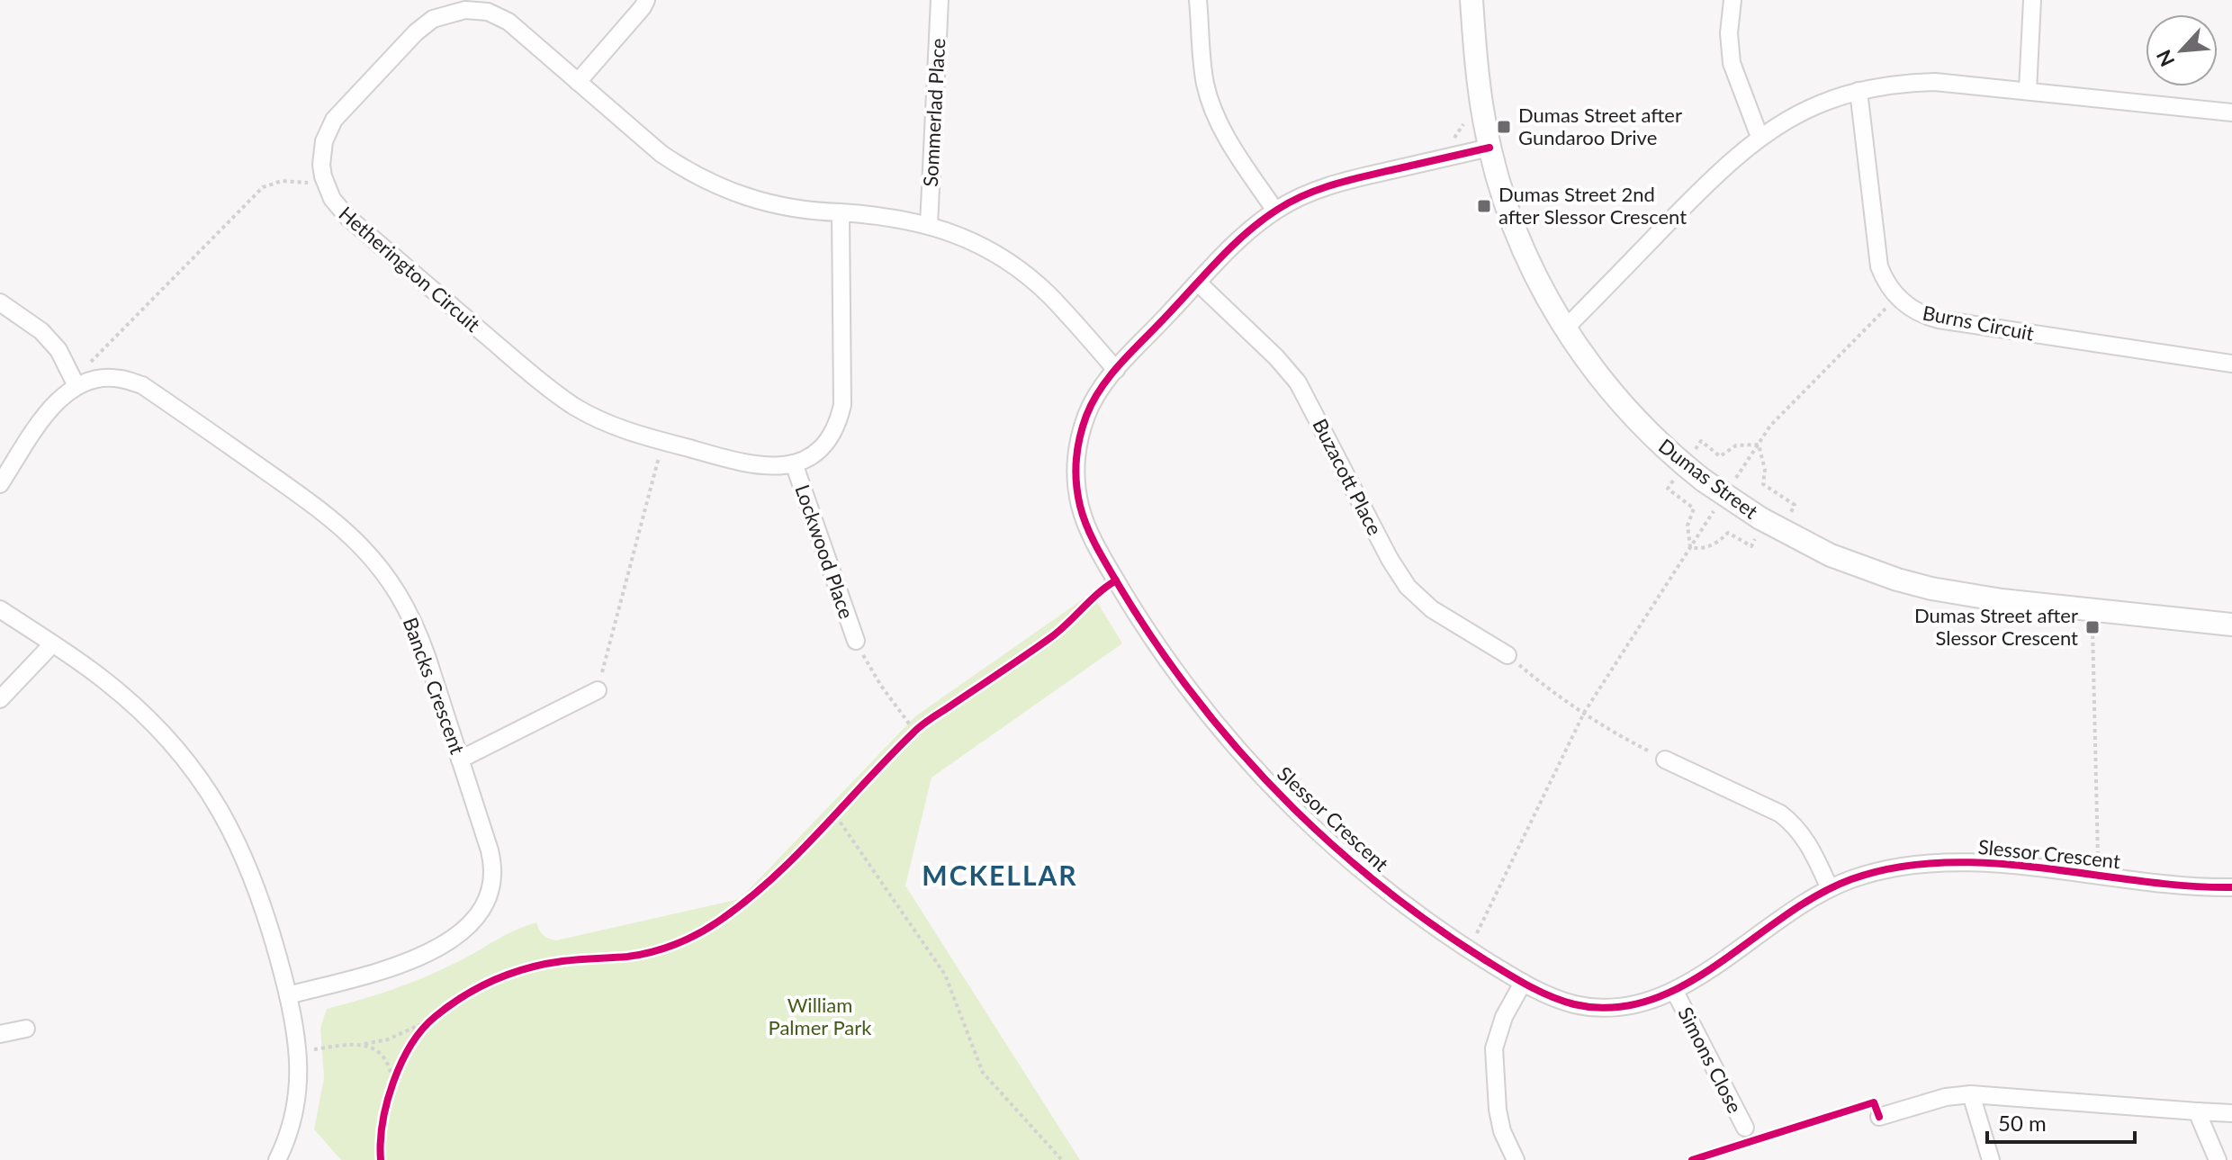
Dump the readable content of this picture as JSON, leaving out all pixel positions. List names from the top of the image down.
{
  "streets": {
    "street": [
      "Sommerlad Place",
      "Hetherington Circuit",
      "Burns Circuit",
      "Buzacott Place",
      "Dumas Street",
      "Lockwood Place",
      "Bancks Crescent",
      "Slessor Crescent",
      "Simons Close"
    ]
  },
  "crossings": [
    ["Hetherington Circuit", "Lockwood Place"],
    ["Buzacott Place", "Slessor Crescent"],
    ["Dumas Street", "Slessor Crescent"],
    ["Slessor Crescent", "Simons Close"]
  ],
  "districts": ["MCKELLAR"],
  "parks": ["William Palmer Park"],
  "places": {
    "transit": ["Dumas Street after Gundaroo Drive", "Dumas Street 2nd after Slessor Crescent", "Dumas Street after Slessor Crescent"]
  },
  "scale_bar": "50 m",
  "north": "bottom left"
}
